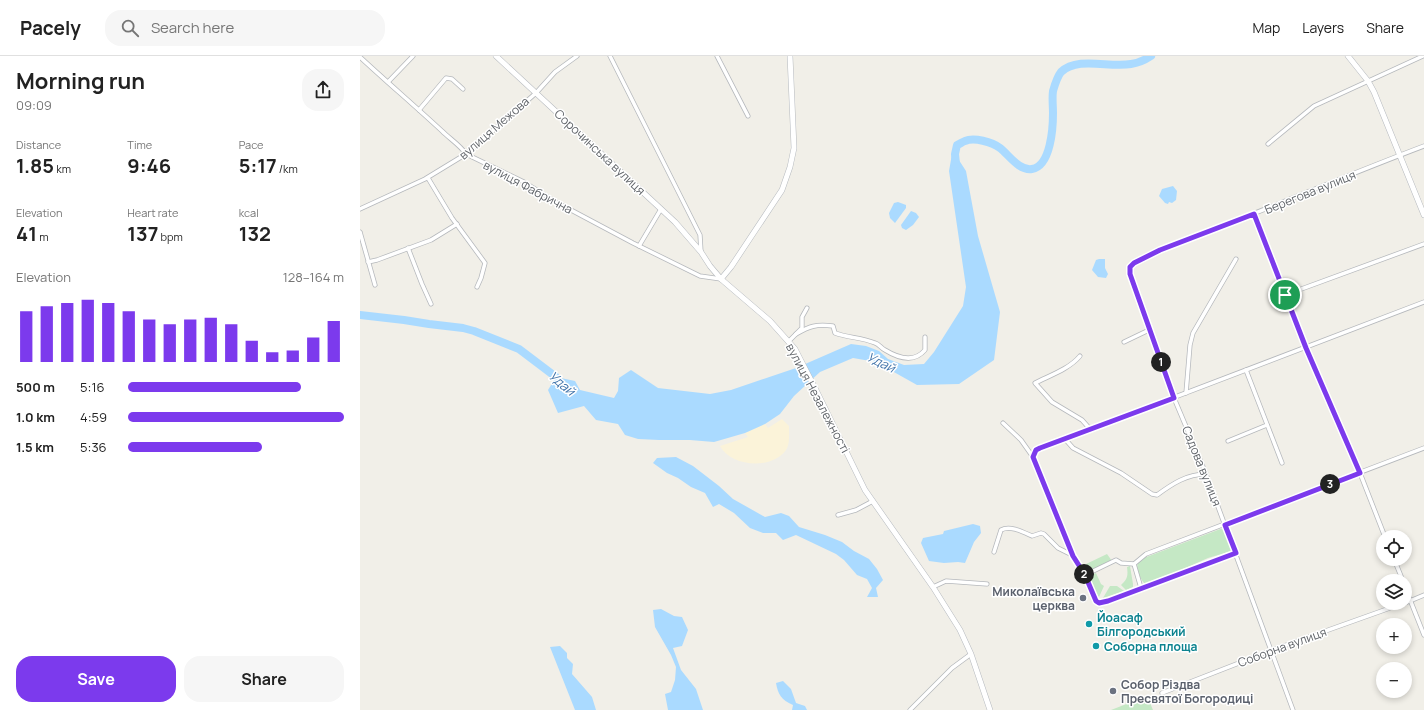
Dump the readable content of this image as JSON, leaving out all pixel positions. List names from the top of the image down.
{
  "streets": {
    "main road": ["Сорочинська вулиця", "вулиця Незалежності"],
    "street": [
      "вулиця Межова",
      "вулиця Фабрична",
      "Берегова вулиця",
      "Садова вулиця",
      "Соборна вулиця"
    ]
  },
  "crossings": [
    ["вулиця Межова", "Сорочинська вулиця"],
    ["вулиця Межова", "вулиця Фабрична"],
    ["Сорочинська вулиця", "вулиця Незалежності"],
    ["вулиця Фабрична", "вулиця Незалежності"],
    ["Берегова вулиця", "Садова вулиця"],
    ["Садова вулиця", "Соборна вулиця"]
  ],
  "water": ["Удай"],
  "places": [
    "Миколаївська церква",
    "Йоасаф Білгородський",
    "Соборна площа",
    "Собор Різдва Пресвятої Богородиці"
  ],
  "page": {
    "header": "Pacely",
    "search": "Search here",
    "nav": ["Map", "Layers", "Share"],
    "heading": ["Morning run", "09:09"],
    "stats": [
      ["Distance", "1.85 km"],
      ["Time", "9:46"],
      ["Pace", "5:17 /km"],
      ["Elevation", "41 m"],
      ["Heart rate", "137 bpm"],
      ["kcal", "132"]
    ],
    "chart": ["Elevation", "128–164 m"],
    "pins": ["1", "3", "2"],
    "list": [
      {
        "name": "500 m",
        "note": "5:16"
      },
      {
        "name": "1.0 km",
        "note": "4:59"
      },
      {
        "name": "1.5 km",
        "note": "5:36"
      }
    ],
    "map_buttons": ["+", "−"],
    "buttons": ["Save", "Share"]
  }
}
